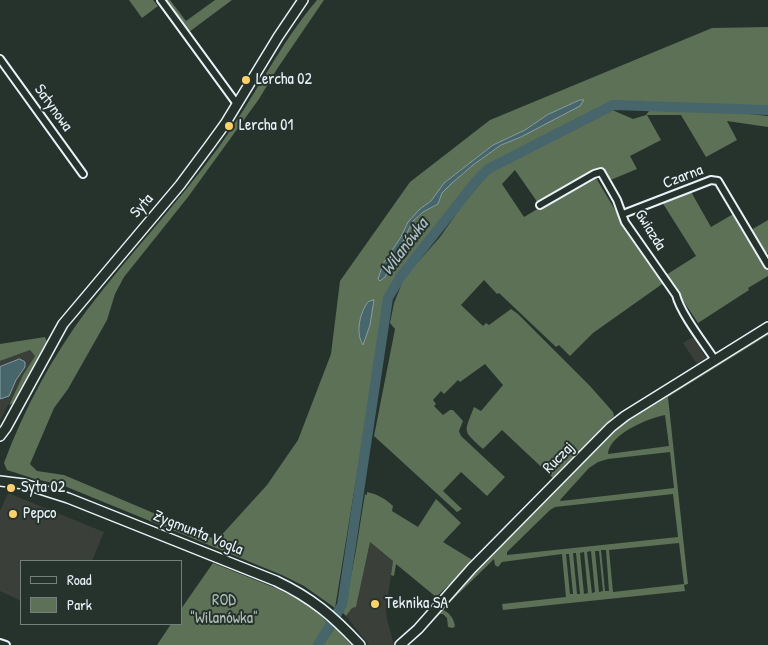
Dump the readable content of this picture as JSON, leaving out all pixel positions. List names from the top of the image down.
{
  "streets": {
    "street": [
      "Satynowa",
      "Czarna",
      "Syta",
      "Gwiazda",
      "Ruczaj",
      "Zygmunta Vogla"
    ]
  },
  "crossings": [
    ["Czarna", "Gwiazda"],
    ["Gwiazda", "Ruczaj"]
  ],
  "water": ["Wilanówka"],
  "parks": ["ROD \"Wilanówka\""],
  "places": [
    "Lercha 02",
    "Lercha 01",
    "Syta 02",
    "Pepco",
    "Teknika SA"
  ],
  "legend": ["Road", "Park"]
}
